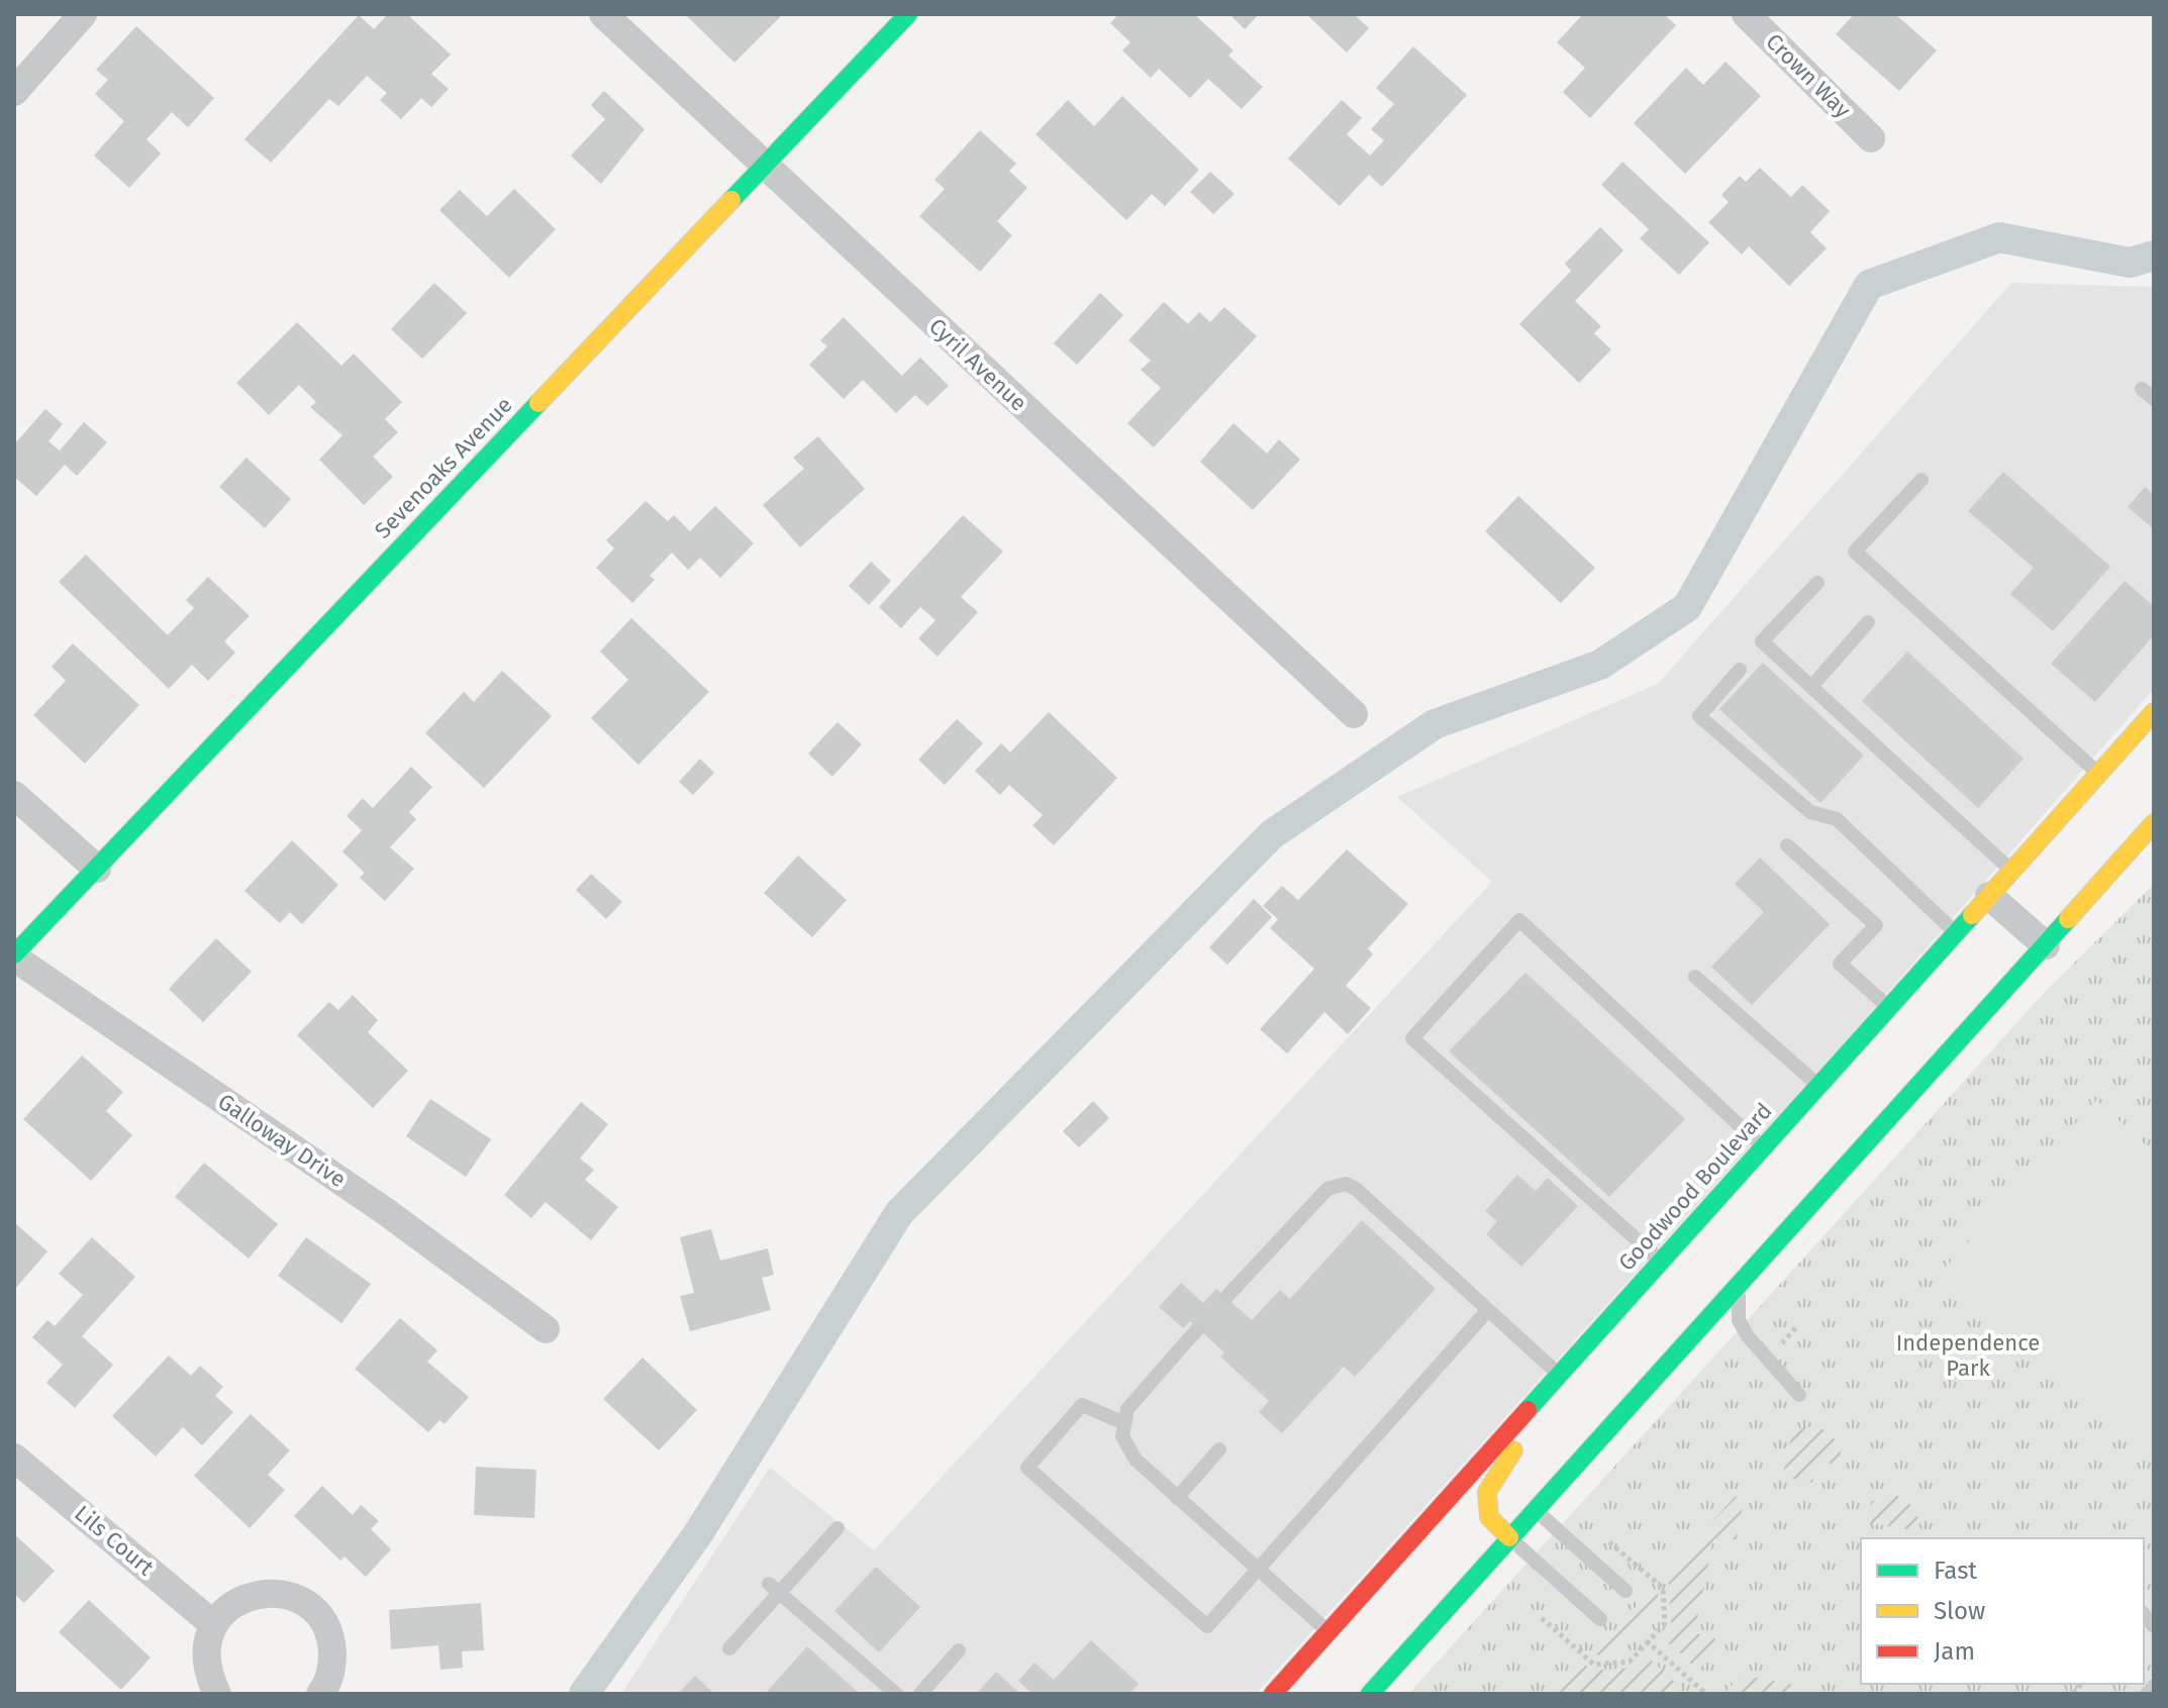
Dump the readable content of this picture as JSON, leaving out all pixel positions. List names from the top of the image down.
{
  "streets": {
    "main road": ["Sevenoaks Avenue", "Goodwood Boulevard"],
    "street": [
      "Crown Way",
      "Cyril Avenue",
      "Galloway Drive",
      "Lils Court"
    ]
  },
  "crossings": [
    ["Cyril Avenue", "Sevenoaks Avenue"],
    ["Sevenoaks Avenue", "Galloway Drive"]
  ],
  "parks": ["Independence Park"],
  "legend": ["Fast", "Slow", "Jam"]
}
